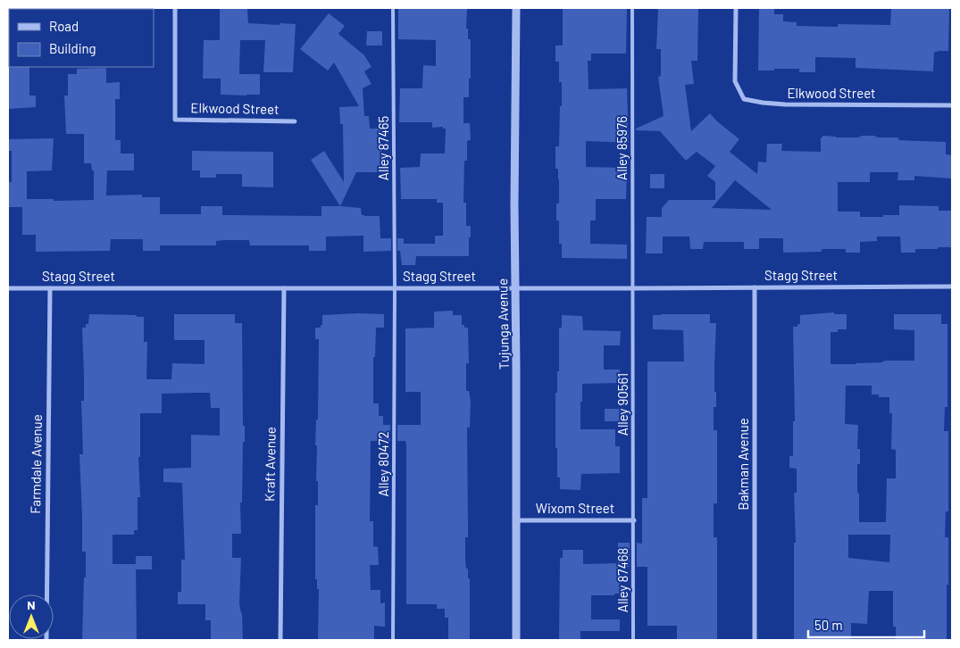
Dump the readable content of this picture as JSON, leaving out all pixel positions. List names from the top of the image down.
{
  "streets": {
    "street": [
      "Elkwood Street",
      "Stagg Street",
      "Tujunga Avenue",
      "Farmdale Avenue",
      "Kraft Avenue",
      "Bakman Avenue",
      "Wixom Street"
    ],
    "lane": [
      "Alley 87465",
      "Alley 85976",
      "Alley 90561",
      "Alley 80472",
      "Alley 87468"
    ]
  },
  "crossings": [
    ["Alley 87465", "Stagg Street"],
    ["Alley 87465", "Alley 80472"],
    ["Alley 85976", "Stagg Street"],
    ["Alley 85976", "Alley 90561"],
    ["Stagg Street", "Tujunga Avenue"],
    ["Stagg Street", "Alley 90561"],
    ["Stagg Street", "Farmdale Avenue"],
    ["Stagg Street", "Kraft Avenue"],
    ["Stagg Street", "Alley 80472"],
    ["Stagg Street", "Bakman Avenue"],
    ["Tujunga Avenue", "Wixom Street"],
    ["Alley 90561", "Wixom Street"],
    ["Alley 90561", "Alley 87468"],
    ["Wixom Street", "Alley 87468"]
  ],
  "legend": ["Road", "Building"],
  "scale_bar": "50 m",
  "north": "top"
}
